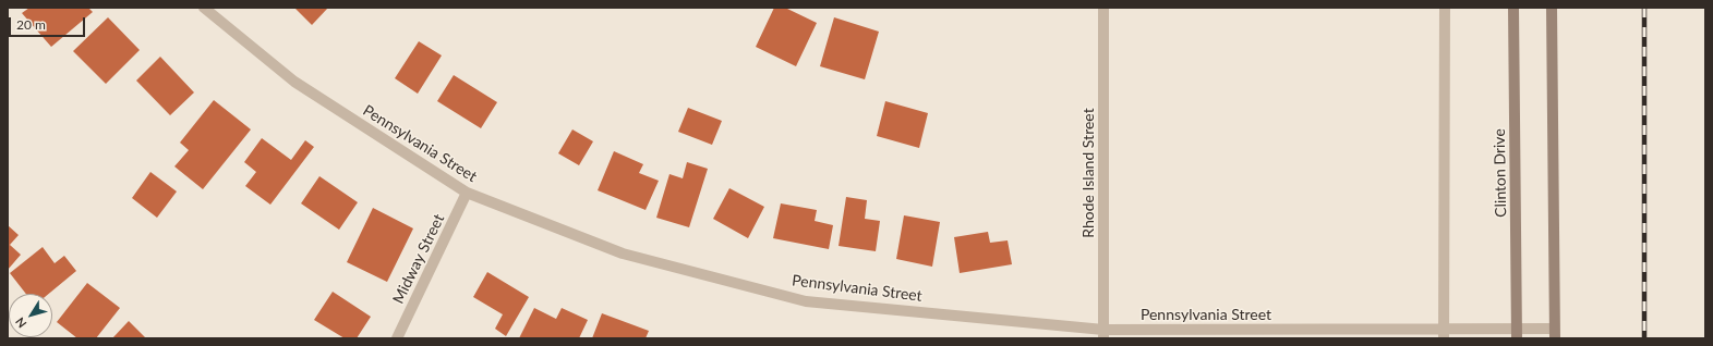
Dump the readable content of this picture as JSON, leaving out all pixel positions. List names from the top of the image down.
{
  "streets": {
    "main road": ["Clinton Drive"],
    "street": ["Pennsylvania Street", "Rhode Island Street", "Midway Street"]
  },
  "crossings": [
    ["Pennsylvania Street", "Rhode Island Street"],
    ["Pennsylvania Street", "Clinton Drive"],
    ["Pennsylvania Street", "Midway Street"]
  ],
  "scale_bar": "20 m",
  "north": "bottom left"
}
